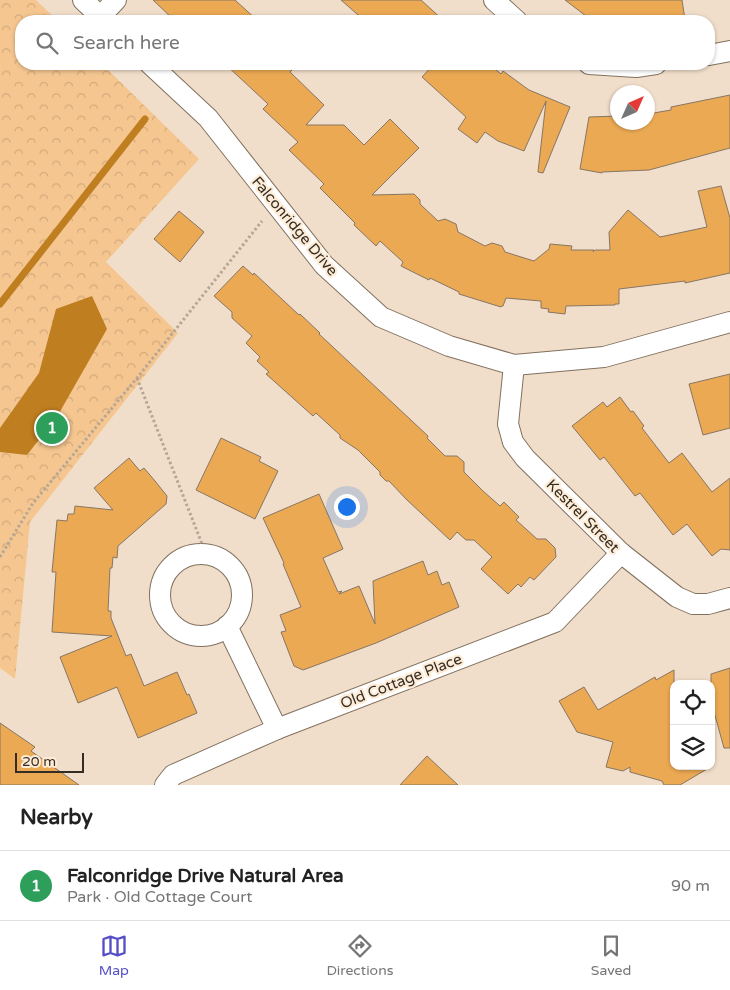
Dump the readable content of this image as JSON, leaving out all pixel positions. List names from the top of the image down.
{
  "streets": {
    "street": ["Falconridge Drive", "Kestrel Street", "Old Cottage Place"]
  },
  "crossings": [
    ["Falconridge Drive", "Kestrel Street"],
    ["Kestrel Street", "Old Cottage Place"]
  ],
  "scale_bar": "20 m",
  "north": "top right",
  "page": {
    "search": "Search here",
    "pins": "1",
    "scale": "20 m",
    "heading": "Nearby",
    "list": [
      {
        "mark": "1",
        "name": "Falconridge Drive Natural Area",
        "note": "Park · Old Cottage Court",
        "value": "90 m"
      }
    ],
    "nav": ["Map", "Directions", "Saved"]
  }
}
